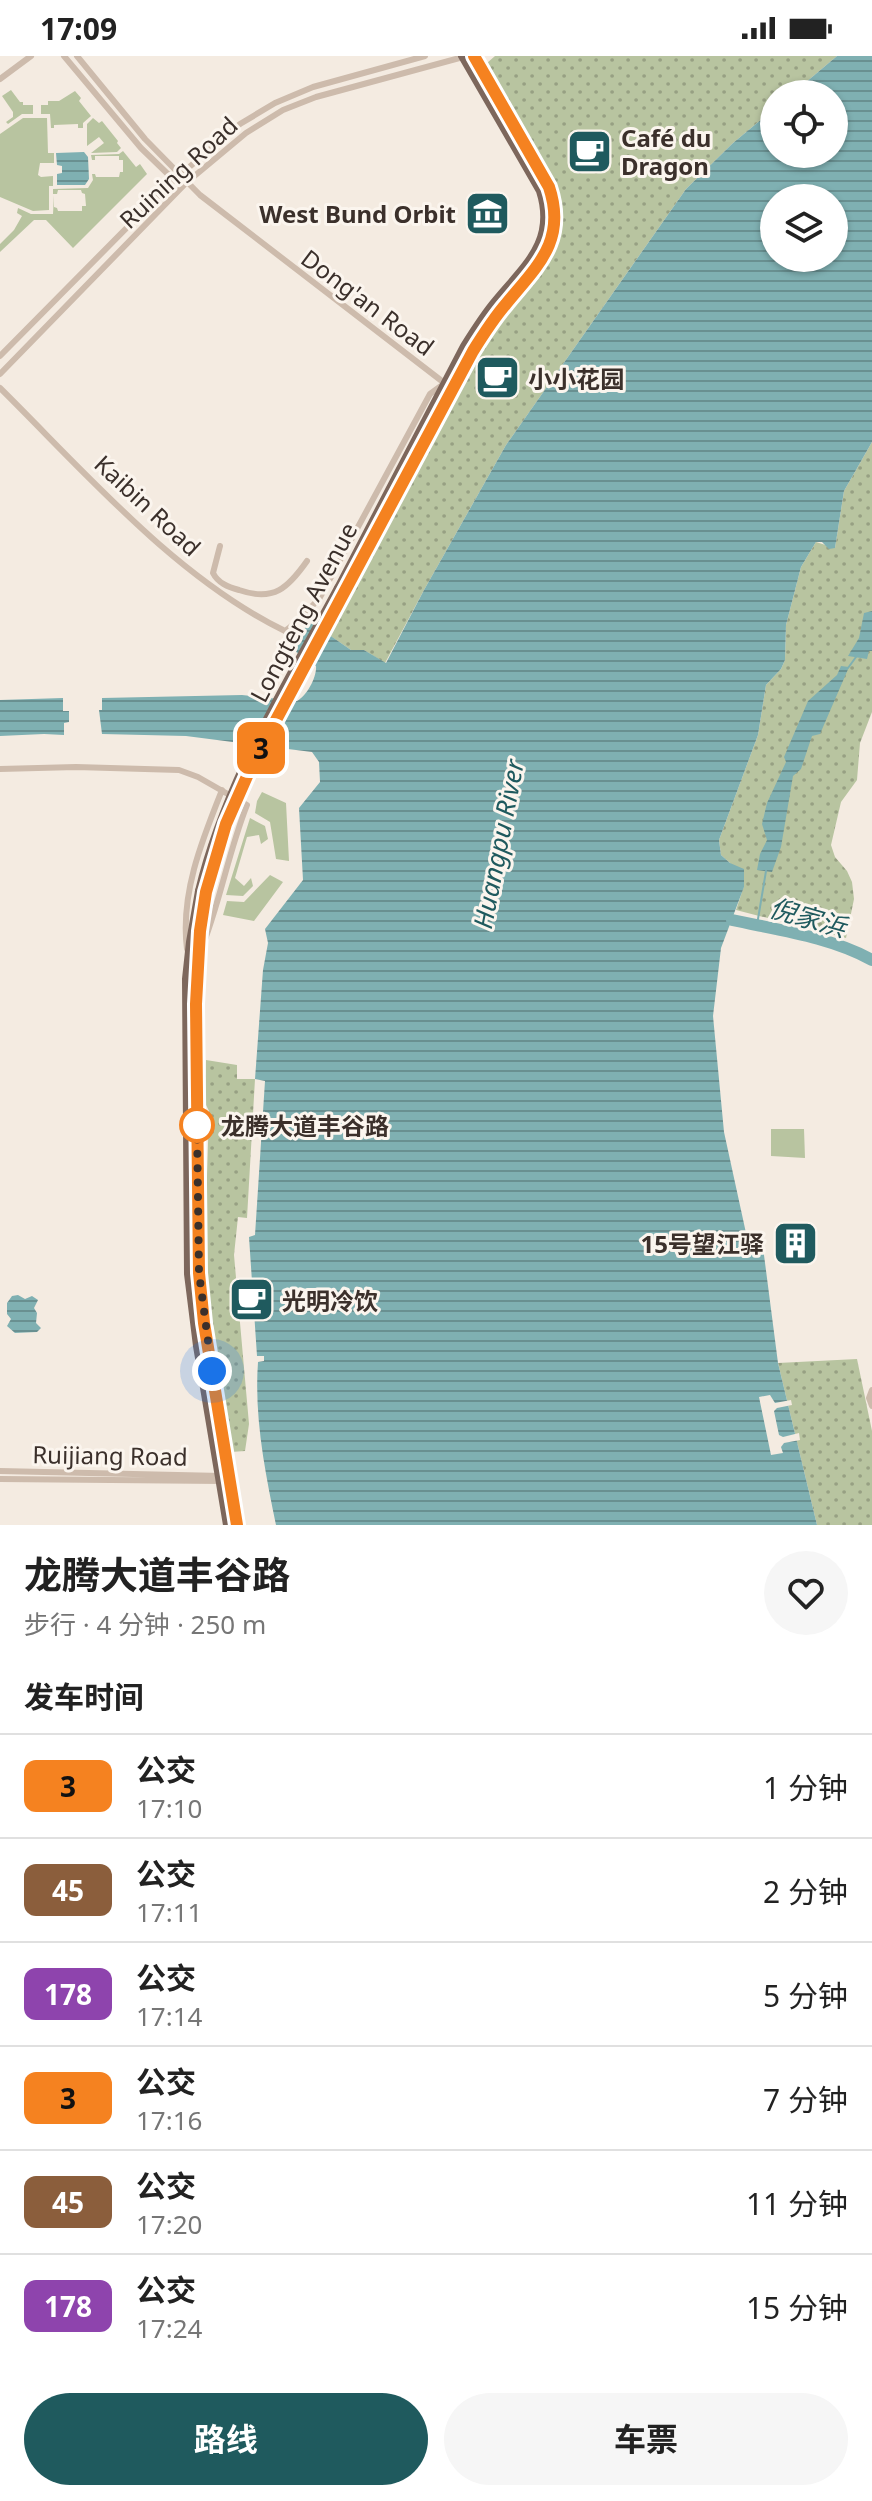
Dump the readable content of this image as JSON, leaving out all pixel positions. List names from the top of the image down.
{
  "streets": {
    "main road": ["Longteng Avenue"],
    "street": [
      "Ruining Road",
      "Dong'an Road",
      "Kaibin Road",
      "Ruijiang Road"
    ]
  },
  "crossings": [
    ["Ruining Road", "Dong'an Road"],
    ["Ruining Road", "Longteng Avenue"],
    ["Dong'an Road", "Kaibin Road"],
    ["Dong'an Road", "Longteng Avenue"],
    ["Kaibin Road", "Longteng Avenue"],
    ["Longteng Avenue", "Ruijiang Road"]
  ],
  "water": ["Huangpu River", "倪家浜"],
  "places": {
    "cafe": ["Café du Dragon", "小小花园", "光明冷饮"],
    "museum": ["West Bund Orbit"],
    "other": ["龙腾大道丰谷路"],
    "building": ["15号望江驿"]
  },
  "lines": ["bus line 3"],
  "page": {
    "status": "17:09",
    "on_map": "3",
    "heading": [
      ["龙腾大道丰谷路", "步行 · 4 分钟 · 250 m"],
      "发车时间"
    ],
    "list": [
      {
        "mark": "3",
        "name": "公交",
        "note": "17:10",
        "value": "1 分钟"
      },
      {
        "mark": "45",
        "name": "公交",
        "note": "17:11",
        "value": "2 分钟"
      },
      {
        "mark": "178",
        "name": "公交",
        "note": "17:14",
        "value": "5 分钟"
      },
      {
        "mark": "3",
        "name": "公交",
        "note": "17:16",
        "value": "7 分钟"
      },
      {
        "mark": "45",
        "name": "公交",
        "note": "17:20",
        "value": "11 分钟"
      },
      {
        "mark": "178",
        "name": "公交",
        "note": "17:24",
        "value": "15 分钟"
      }
    ],
    "buttons": ["路线", "车票"]
  }
}
